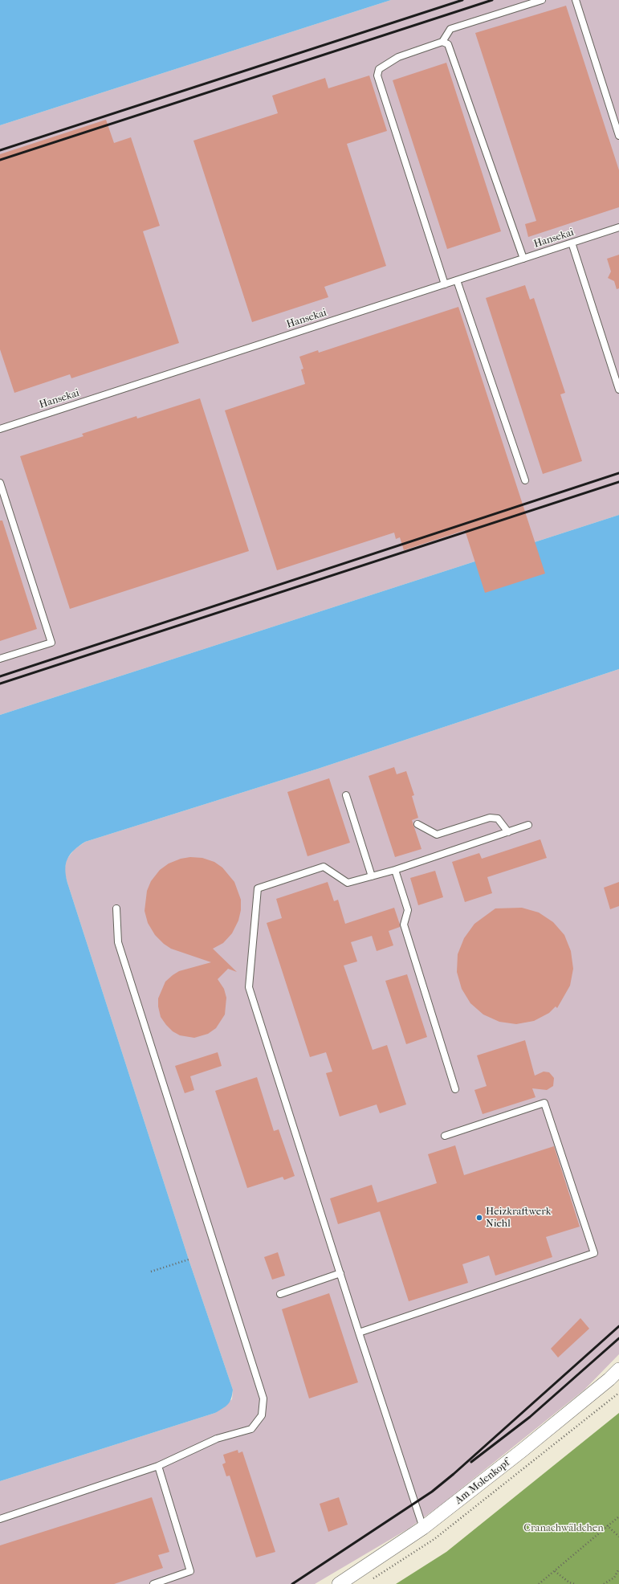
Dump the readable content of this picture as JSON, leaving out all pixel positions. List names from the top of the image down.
{
  "streets": {
    "street": ["Am Molenkopf"],
    "lane": ["Hansekai"]
  },
  "parks": ["Cranachwäldchen"],
  "places": ["Heizkraftwerk Niehl"]
}
